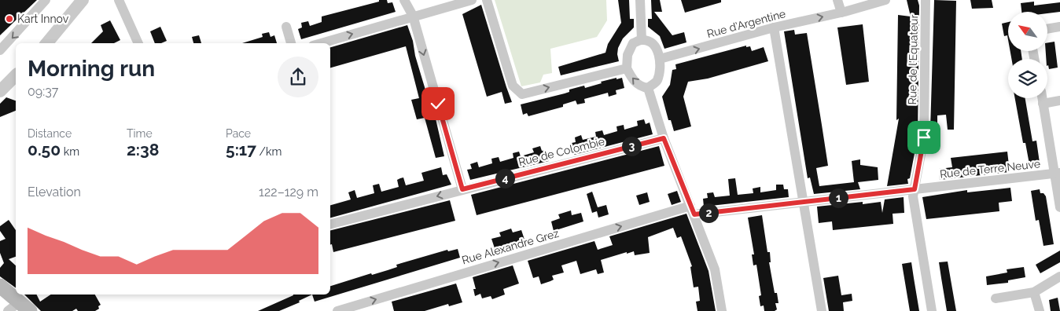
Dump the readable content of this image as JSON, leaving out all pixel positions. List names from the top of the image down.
{
  "streets": {
    "street": [
      "Rue d'Argentine",
      "Rue de l'Equateur",
      "Rue de Colombie",
      "Rue de Terre Neuve",
      "Rue Alexandre Grez"
    ]
  },
  "crossings": [
    ["Rue de l'Equateur", "Rue de Terre Neuve"],
    ["Rue de Terre Neuve", "Rue Alexandre Grez"]
  ],
  "one_way": ["Rue d'Argentine", "Rue de Colombie", "Rue Alexandre Grez"],
  "places": ["Kart Innov"],
  "north": "top left",
  "page": {
    "heading": ["Morning run", "09:37"],
    "stats": [
      ["Distance", "0.50 km"],
      ["Time", "2:38"],
      ["Pace", "5:17 /km"]
    ],
    "pins": [
      "3",
      "4",
      "1",
      "2"
    ],
    "chart": ["Elevation", "122–129 m"]
  }
}
